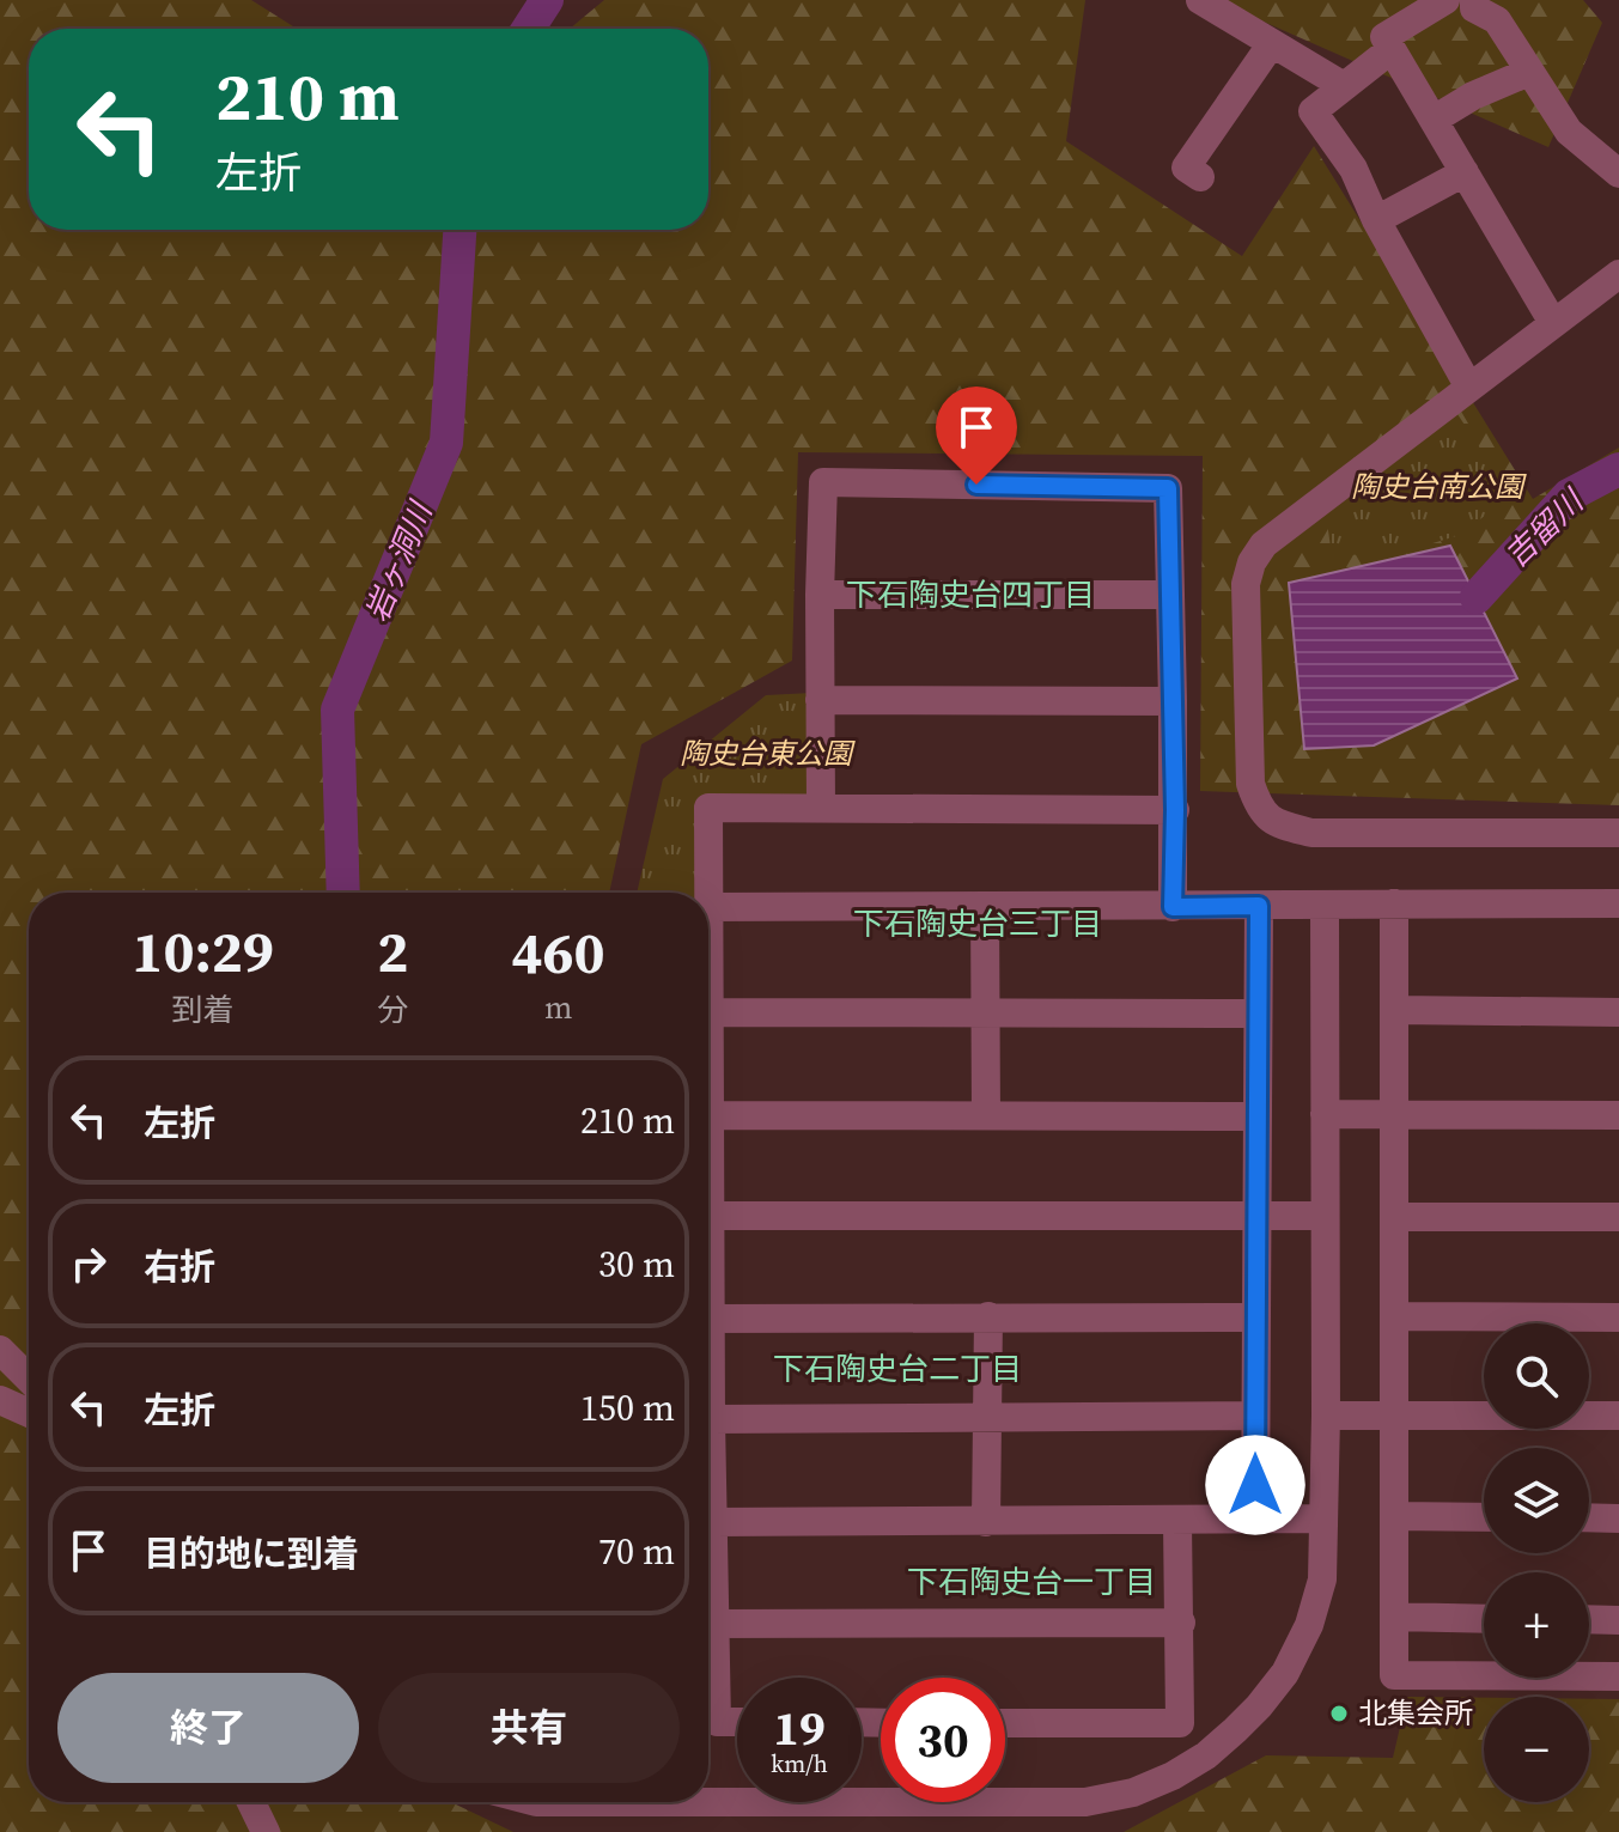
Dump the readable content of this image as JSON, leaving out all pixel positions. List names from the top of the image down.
{
  "districts": [
    "下石陶史台四丁目",
    "下石陶史台三丁目",
    "下石陶史台二丁目",
    "下石陶史台一丁目"
  ],
  "water": ["吉留川", "岩ヶ洞川"],
  "parks": ["陶史台南公園", "陶史台東公園"],
  "places": ["北集会所"],
  "page": {
    "turn": ["210 m", "左折"],
    "eta": [
      "10:29",
      "到着",
      "2",
      "分",
      "460",
      "m"
    ],
    "list": [
      {
        "name": "左折",
        "value": "210 m"
      },
      {
        "name": "右折",
        "value": "30 m"
      },
      {
        "name": "左折",
        "value": "150 m"
      },
      {
        "name": "目的地に到着",
        "value": "70 m"
      }
    ],
    "map_buttons": ["+", "−"],
    "buttons": ["終了", "共有"],
    "speed": "19 km/h",
    "limit": "30"
  }
}
